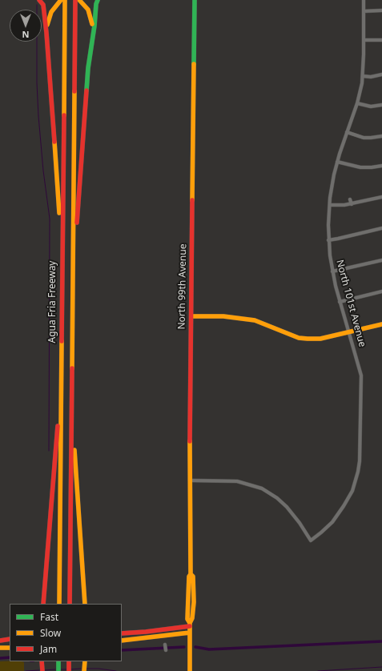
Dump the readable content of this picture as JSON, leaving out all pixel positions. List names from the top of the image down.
{
  "streets": {
    "main road": ["North 99th Avenue", "Agua Fria Freeway"],
    "street": ["North 101st Avenue"]
  },
  "crossings": [
    ["North 99th Avenue", "North 101st Avenue"]
  ],
  "legend": ["Fast", "Slow", "Jam"],
  "north": "bottom"
}
